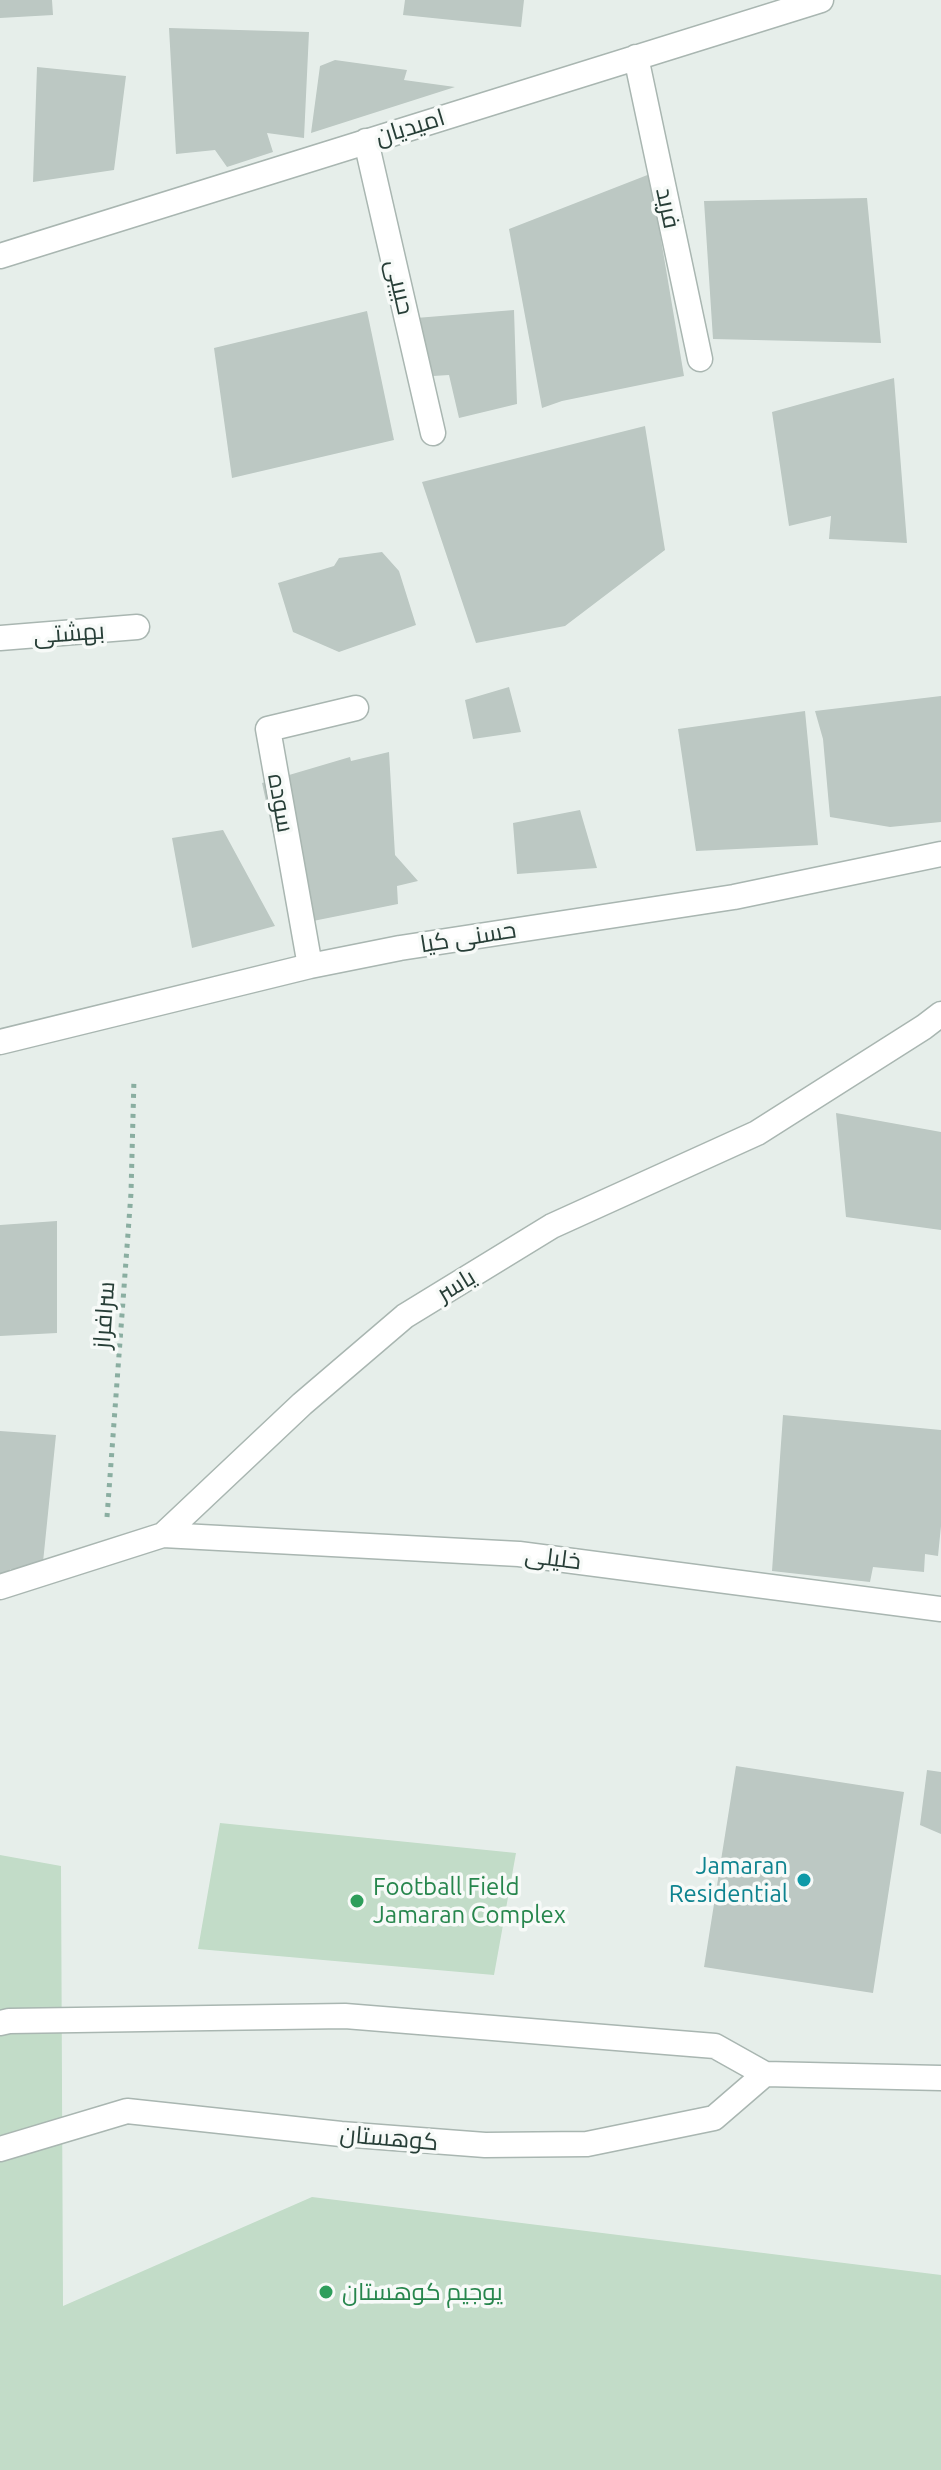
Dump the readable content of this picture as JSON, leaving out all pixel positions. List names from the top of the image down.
{
  "streets": {
    "street": [
      "امیدیان",
      "فرید",
      "حبیبی",
      "بهشتی",
      "سوده",
      "حسنی کیا",
      "یاسر",
      "خلیلی",
      "کوهستان"
    ],
    "path": ["سرافراز"]
  },
  "crossings": [
    ["امیدیان", "فرید"],
    ["امیدیان", "حبیبی"],
    ["سوده", "حسنی کیا"],
    ["یاسر", "سرافراز"],
    ["یاسر", "خلیلی"]
  ],
  "places": ["Jamaran Residential", "Football Field Jamaran Complex", "یوجیم کوهستان"]
}
